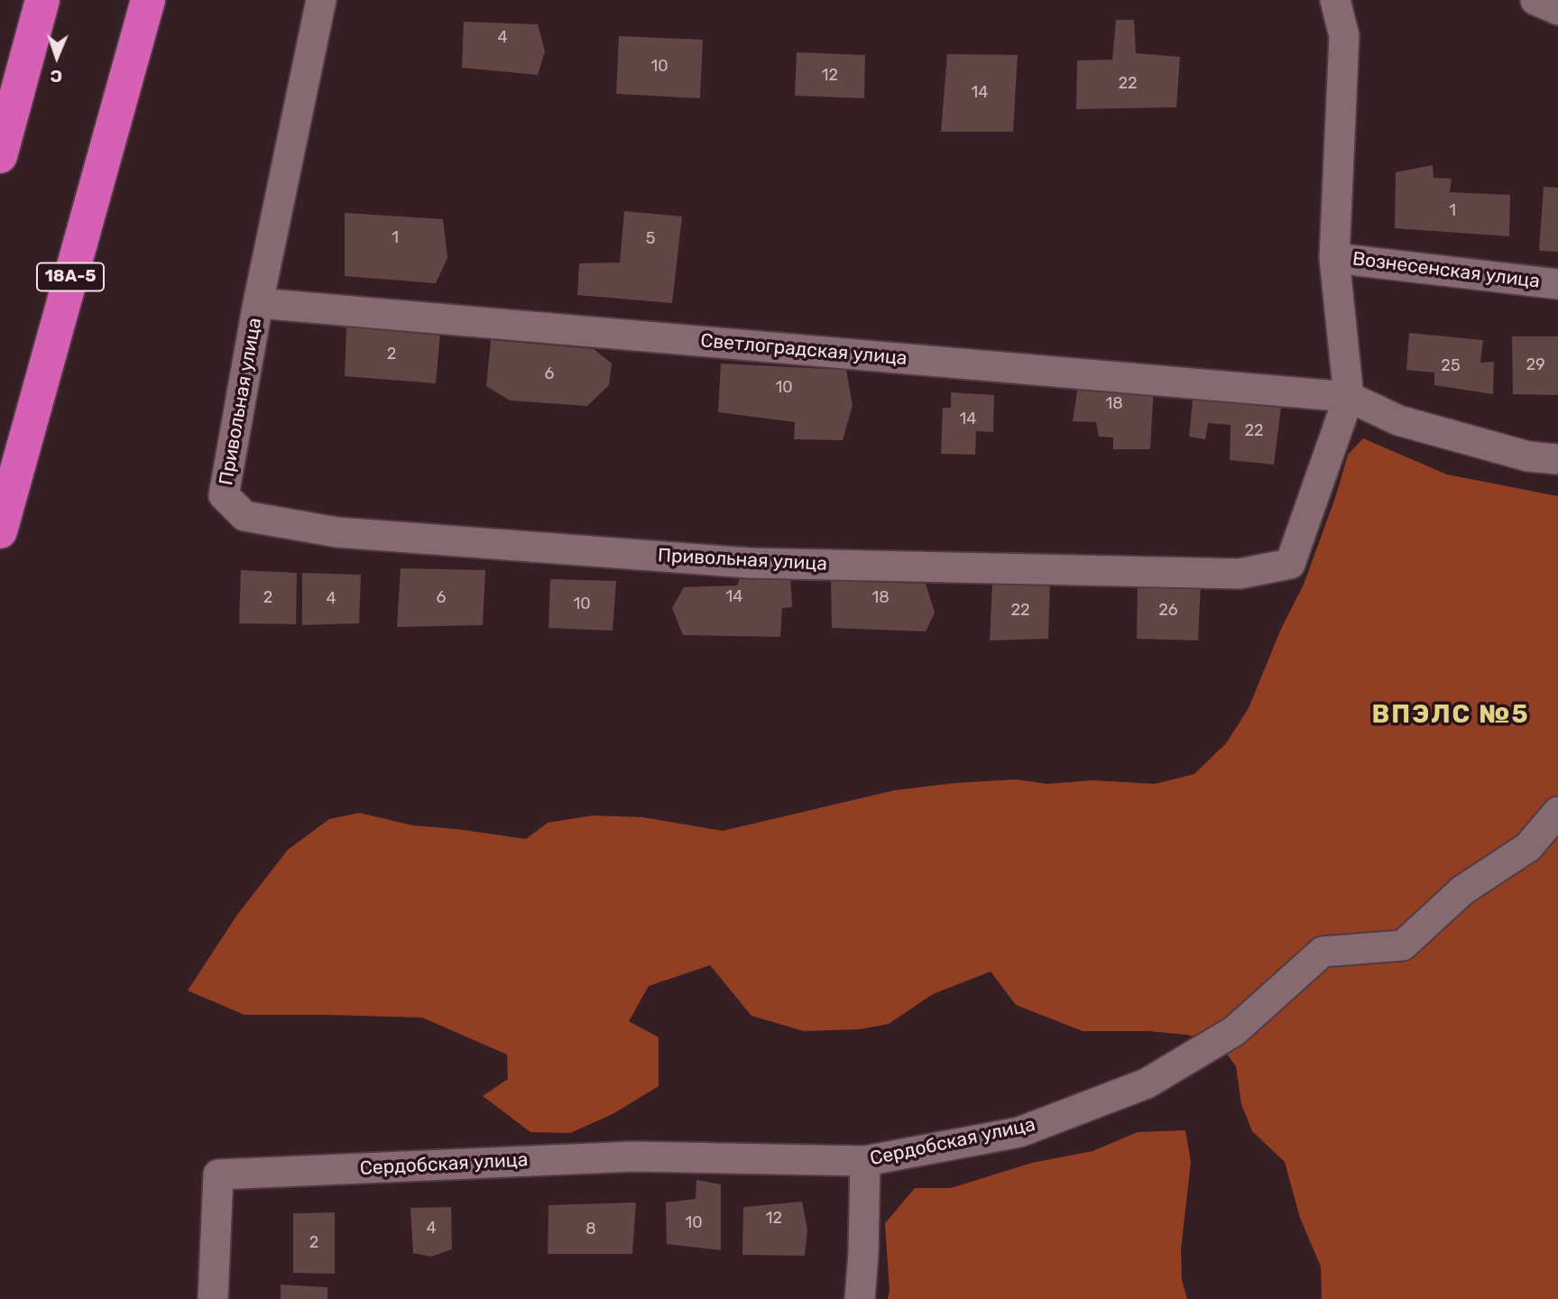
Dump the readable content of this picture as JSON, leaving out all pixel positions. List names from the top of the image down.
{
  "streets": {
    "highway": ["18А-5"],
    "street": [
      "Вознесенская улица",
      "Светлоградская улица",
      "Привольная улица",
      "Сердобская улица"
    ]
  },
  "crossings": [
    ["Светлоградская улица", "Привольная улица"]
  ],
  "districts": ["ВПЭЛС №5"],
  "house_numbers": [
    "4",
    "10",
    "12",
    "22",
    "14",
    "1",
    "1",
    "5",
    "2",
    "29",
    "25",
    "6",
    "10",
    "18",
    "14",
    "22",
    "14",
    "2",
    "6",
    "18",
    "4",
    "10",
    "22",
    "26",
    "12",
    "10",
    "4",
    "8",
    "2"
  ],
  "north": "bottom"
}
